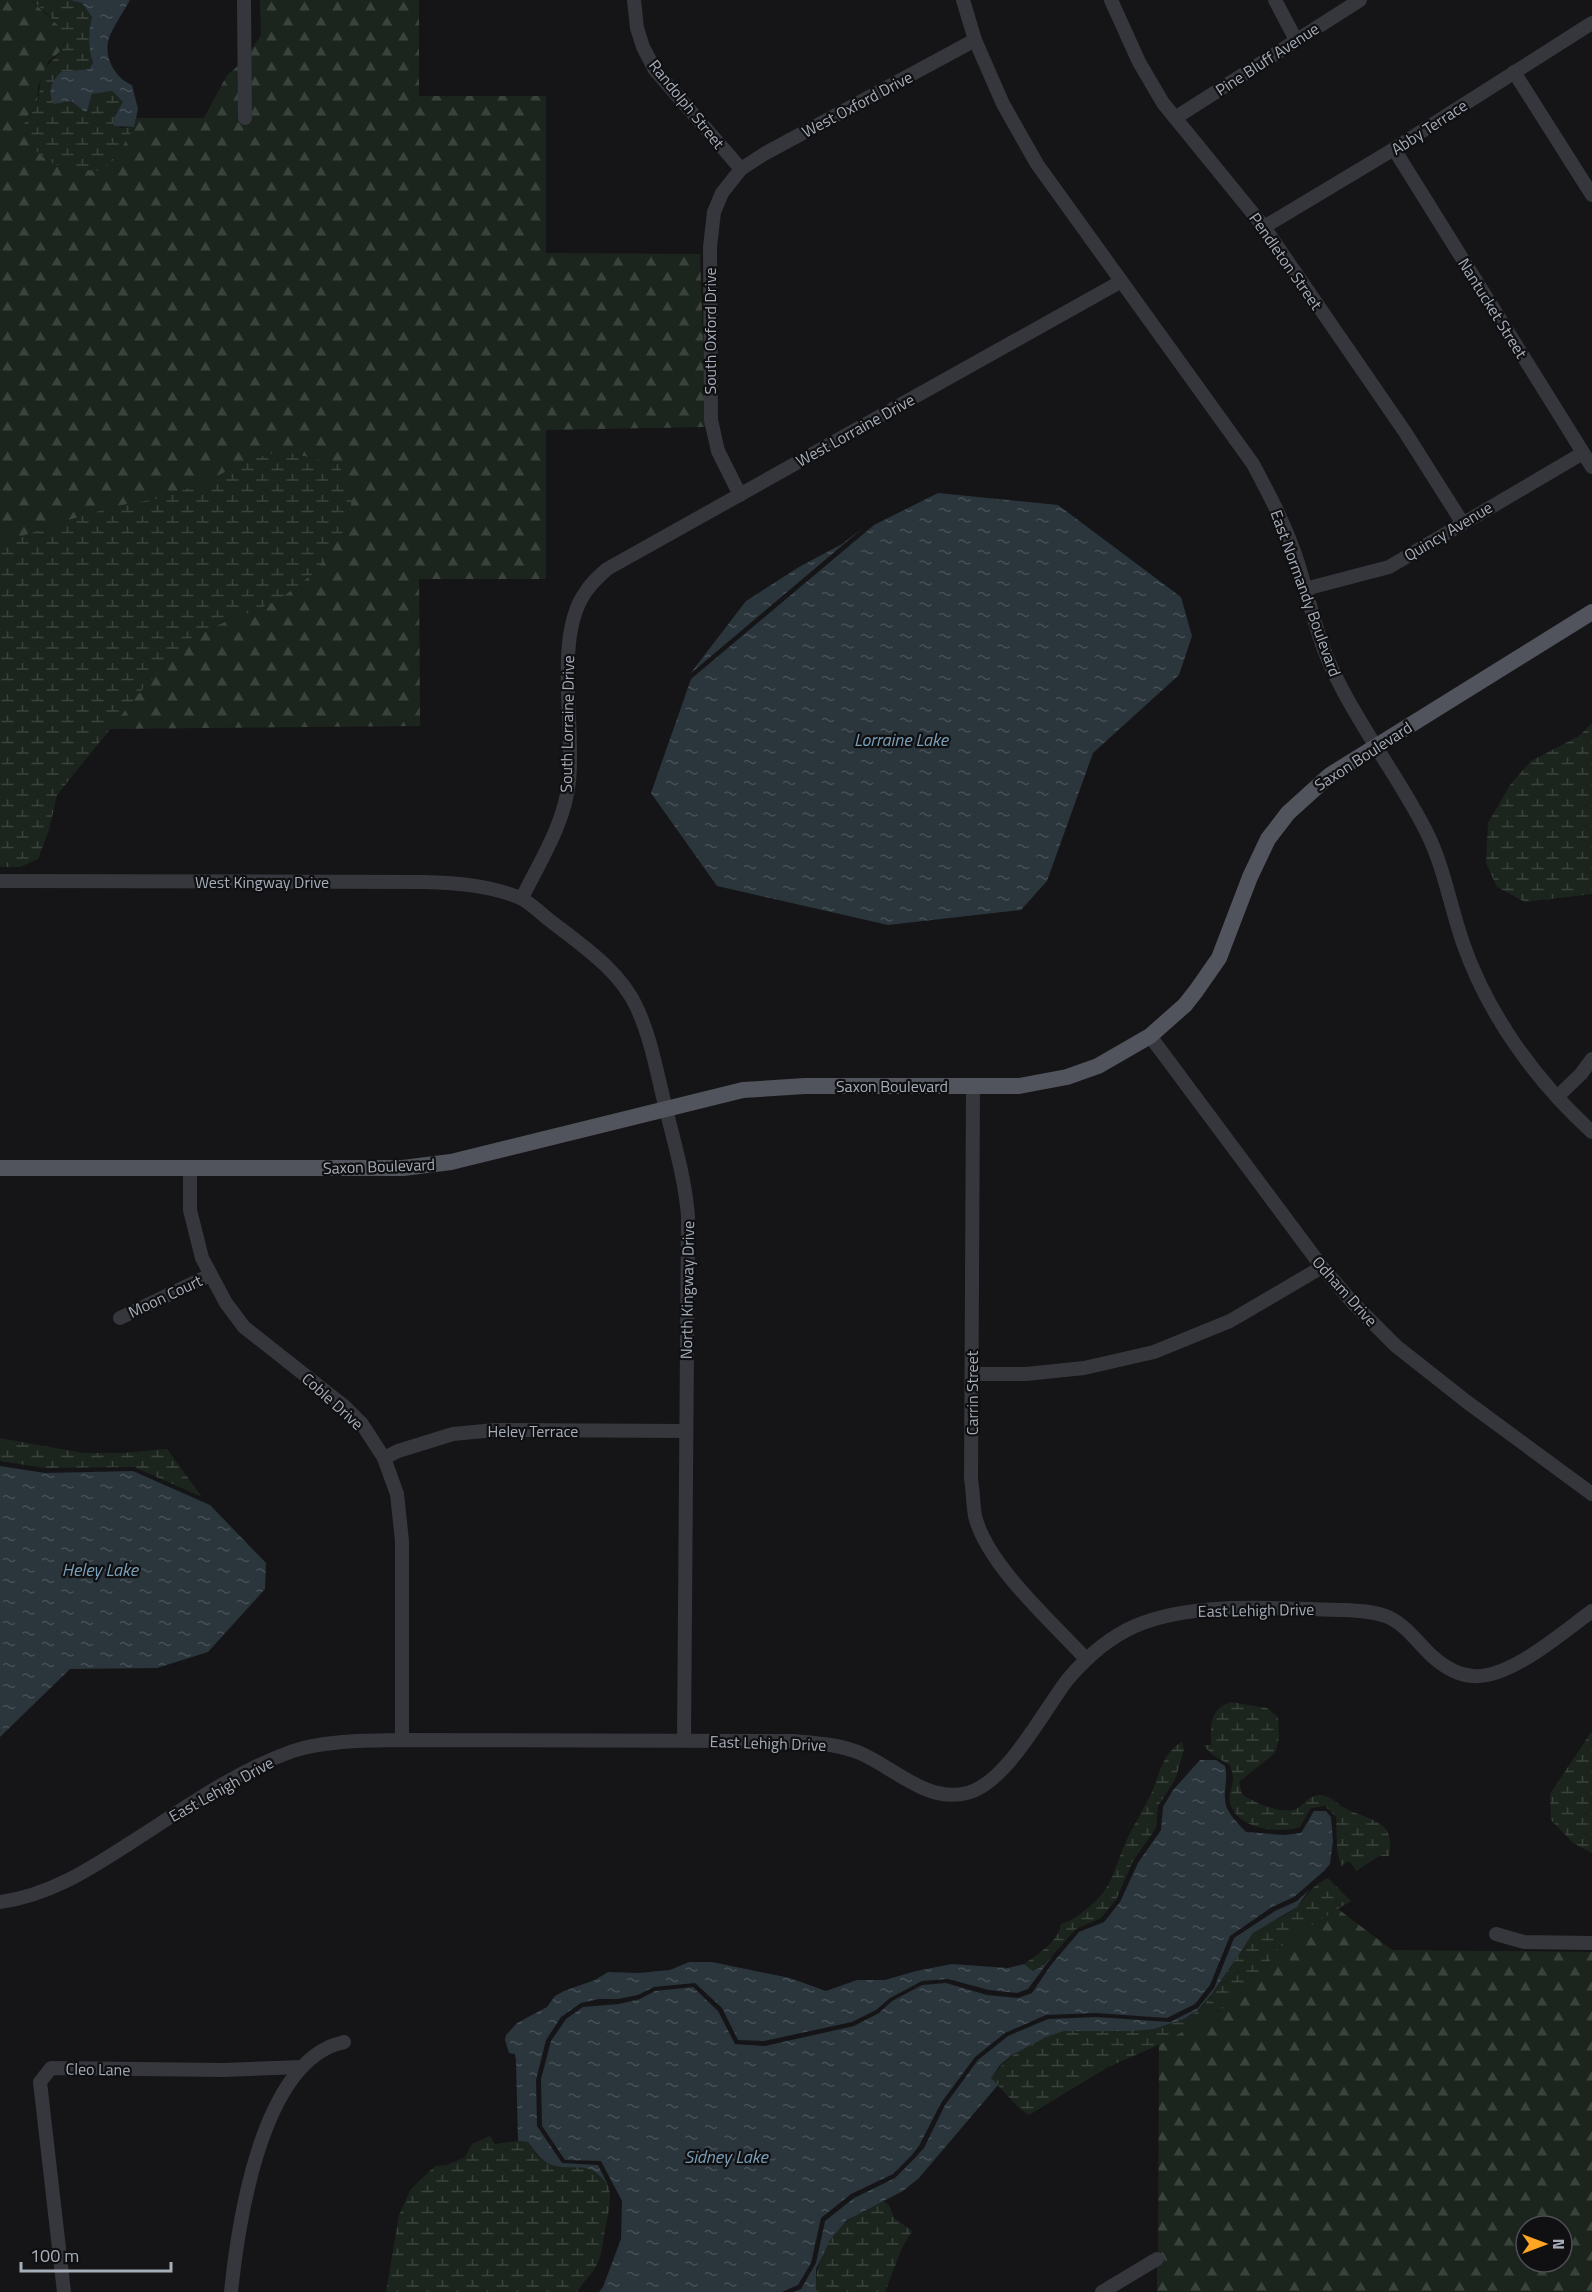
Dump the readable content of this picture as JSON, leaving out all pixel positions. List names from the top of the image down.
{
  "streets": {
    "main road": ["Saxon Boulevard"],
    "street": [
      "Pine Bluff Avenue",
      "Randolph Street",
      "West Oxford Drive",
      "Abby Terrace",
      "Pendleton Street",
      "Nantucket Street",
      "South Oxford Drive",
      "West Lorraine Drive",
      "Quincy Avenue",
      "East Normandy Boulevard",
      "South Lorraine Drive",
      "West Kingway Drive",
      "North Kingway Drive",
      "Odham Drive",
      "Moon Court",
      "Carrin Street",
      "Coble Drive",
      "Heley Terrace",
      "East Lehigh Drive",
      "Cleo Lane"
    ]
  },
  "crossings": [
    ["Pine Bluff Avenue", "Pendleton Street"],
    ["Randolph Street", "West Oxford Drive"],
    ["Randolph Street", "South Oxford Drive"],
    ["West Oxford Drive", "South Oxford Drive"],
    ["West Oxford Drive", "East Normandy Boulevard"],
    ["Abby Terrace", "Pendleton Street"],
    ["Abby Terrace", "Nantucket Street"],
    ["Pendleton Street", "Quincy Avenue"],
    ["Nantucket Street", "Quincy Avenue"],
    ["South Oxford Drive", "West Lorraine Drive"],
    ["West Lorraine Drive", "East Normandy Boulevard"],
    ["West Lorraine Drive", "South Lorraine Drive"],
    ["Quincy Avenue", "East Normandy Boulevard"],
    ["East Normandy Boulevard", "Saxon Boulevard"],
    ["South Lorraine Drive", "West Kingway Drive"],
    ["South Lorraine Drive", "North Kingway Drive"],
    ["Saxon Boulevard", "North Kingway Drive"],
    ["Saxon Boulevard", "Odham Drive"],
    ["Saxon Boulevard", "Carrin Street"],
    ["Saxon Boulevard", "Coble Drive"],
    ["West Kingway Drive", "North Kingway Drive"],
    ["North Kingway Drive", "Heley Terrace"],
    ["North Kingway Drive", "East Lehigh Drive"],
    ["Moon Court", "Coble Drive"],
    ["Carrin Street", "East Lehigh Drive"],
    ["Coble Drive", "Heley Terrace"],
    ["Coble Drive", "East Lehigh Drive"]
  ],
  "water": ["Lorraine Lake", "Heley Lake", "Sidney Lake"],
  "scale_bar": "100 m",
  "north": "right"
}
